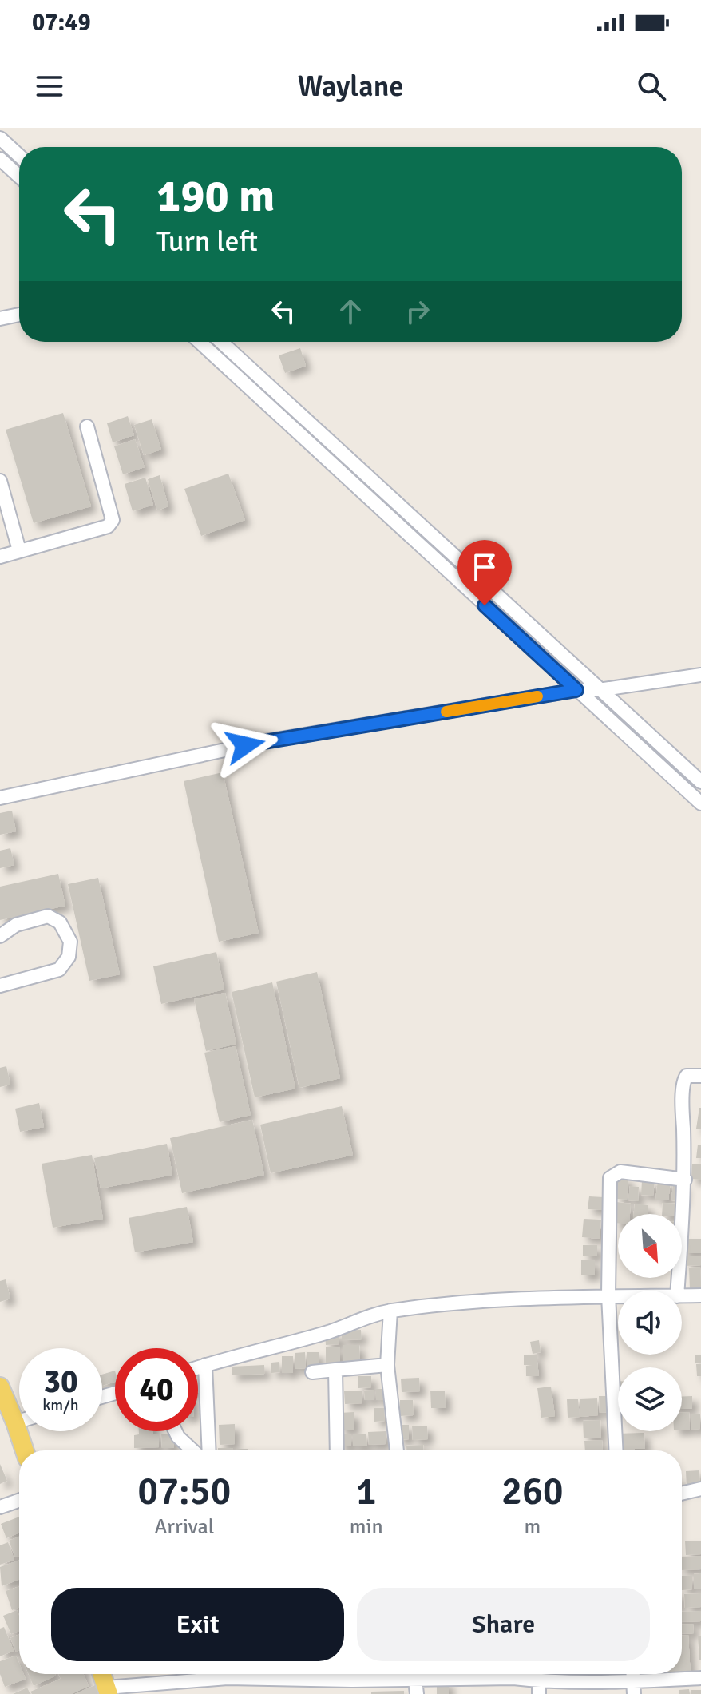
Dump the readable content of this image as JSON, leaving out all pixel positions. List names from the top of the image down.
{
  "north": "bottom right",
  "page": {
    "status": "07:49",
    "header": "Waylane",
    "turn": ["190 m", "Turn left"],
    "speed": "30 km/h",
    "limit": "40",
    "eta": [
      "07:50",
      "Arrival",
      "1",
      "min",
      "260",
      "m"
    ],
    "buttons": ["Exit", "Share"]
  }
}
